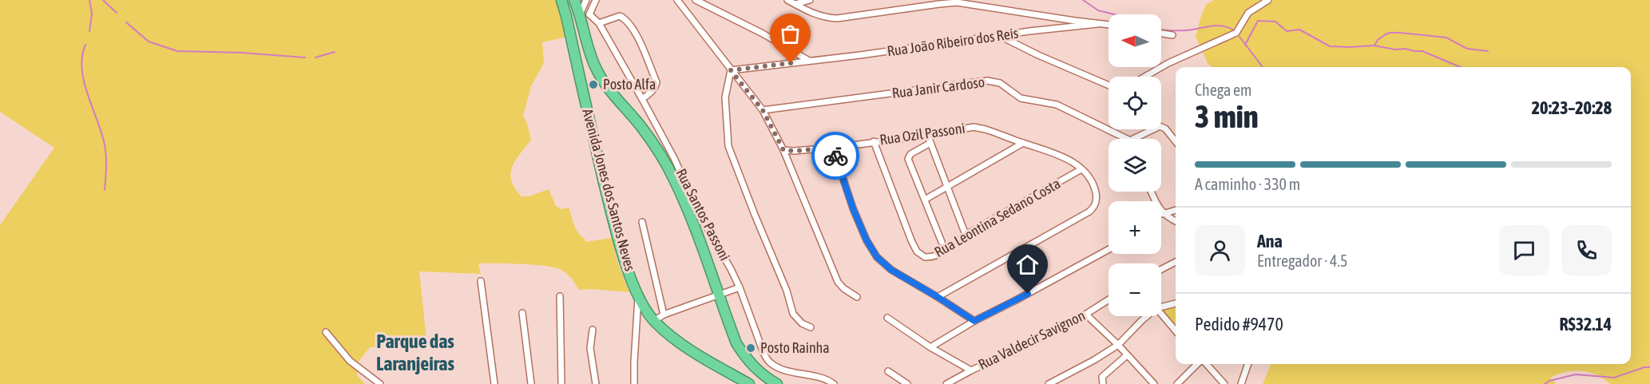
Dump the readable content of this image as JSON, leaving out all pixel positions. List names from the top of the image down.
{
  "streets": {
    "highway": ["Avenida Jones dos Santos Neves"],
    "street": [
      "Rua João Ribeiro dos Reis",
      "Rua Janir Cardoso",
      "Rua Ozil Passoni",
      "Rua Santos Passoni",
      "Rua Leontina Sedano Costa",
      "Rua Valdecir Savignon"
    ]
  },
  "crossings": [
    ["Rua Ozil Passoni", "Rua Leontina Sedano Costa"]
  ],
  "districts": ["Parque das Laranjeiras"],
  "places": ["Posto Alfa", "Posto Rainha"],
  "north": "left",
  "page": {
    "map_buttons": ["+", "−"],
    "heading": ["3 min", "Chega em", "20:23–20:28"],
    "panel": [
      "Ana",
      "Entregador · 4.5",
      "Pedido #9470",
      "R$32.14"
    ],
    "bar": "A caminho · 330 m"
  }
}
